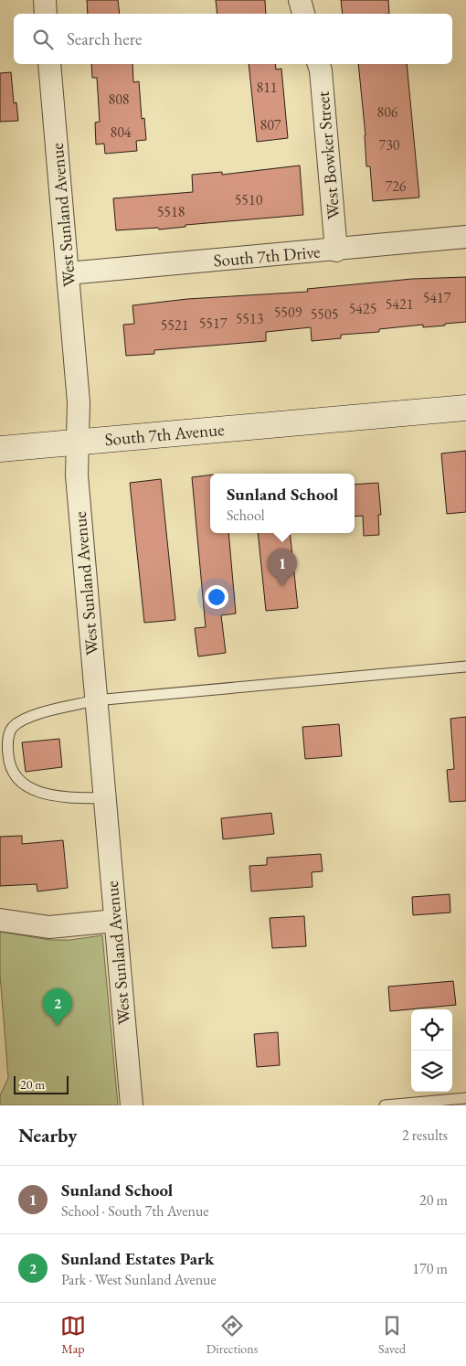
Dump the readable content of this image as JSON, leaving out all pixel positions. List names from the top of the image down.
{
  "streets": {
    "main road": ["South 7th Avenue"],
    "street": ["West Bowker Street", "West Sunland Avenue", "South 7th Drive"]
  },
  "crossings": [
    ["West Bowker Street", "South 7th Drive"],
    ["West Sunland Avenue", "South 7th Drive"],
    ["West Sunland Avenue", "South 7th Avenue"]
  ],
  "house_numbers": [
    "811",
    "808",
    "806",
    "807",
    "804",
    "730",
    "726",
    "5510",
    "5518",
    "5417",
    "5421",
    "5425",
    "5509",
    "5505",
    "5513",
    "5517",
    "5521"
  ],
  "scale_bar": "20 m",
  "page": {
    "search": "Search here",
    "popup": ["Sunland School", "School"],
    "pins": ["1", "2"],
    "scale": "20 m",
    "heading": ["Nearby", "2 results"],
    "list": [
      {
        "mark": "1",
        "name": "Sunland School",
        "note": "School · South 7th Avenue",
        "value": "20 m"
      },
      {
        "mark": "2",
        "name": "Sunland Estates Park",
        "note": "Park · West Sunland Avenue",
        "value": "170 m"
      }
    ],
    "nav": ["Map", "Directions", "Saved"]
  }
}
